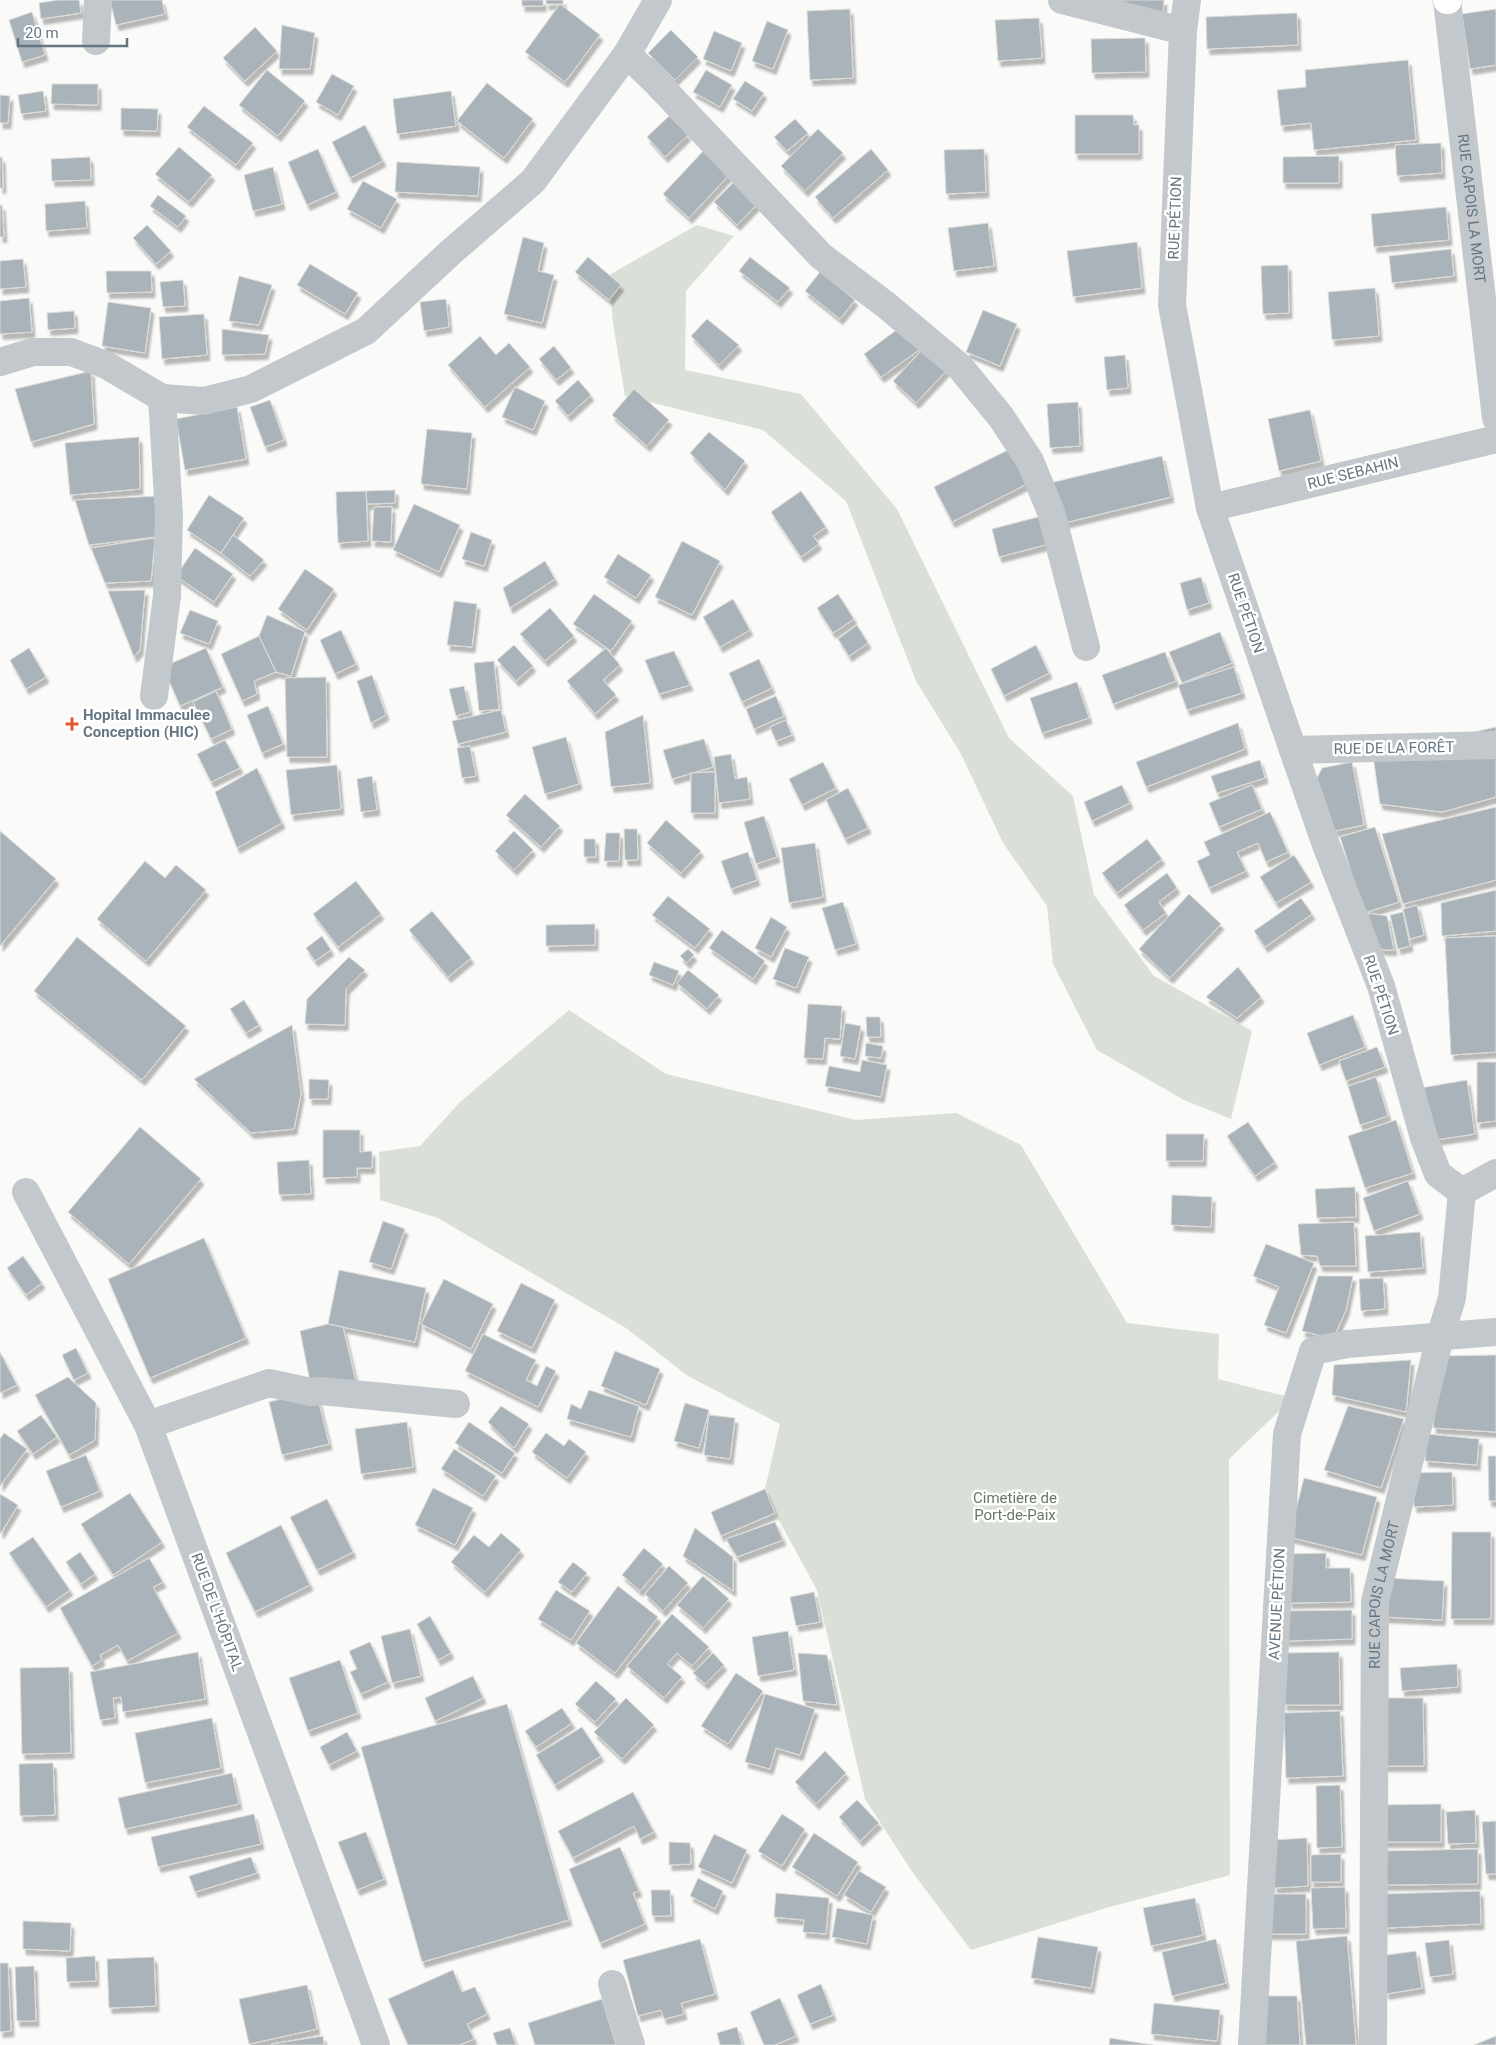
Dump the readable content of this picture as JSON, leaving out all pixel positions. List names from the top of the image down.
{
  "streets": {
    "street": [
      "RUE CAPOIS LA MORT",
      "RUE PÉTION",
      "RUE SEBAHIN",
      "RUE DE LA FORÊT",
      "AVENUE PÉTION",
      "RUE DE L'HÔPITAL"
    ]
  },
  "crossings": [
    ["RUE CAPOIS LA MORT", "RUE PÉTION"],
    ["RUE CAPOIS LA MORT", "AVENUE PÉTION"],
    ["RUE PÉTION", "RUE SEBAHIN"],
    ["RUE PÉTION", "RUE DE LA FORÊT"]
  ],
  "parks": ["Cimetière de Port-de-Paix"],
  "places": {
    "health": ["Hopital Immaculee Conception (HIC)"]
  },
  "scale_bar": "20 m"
}
